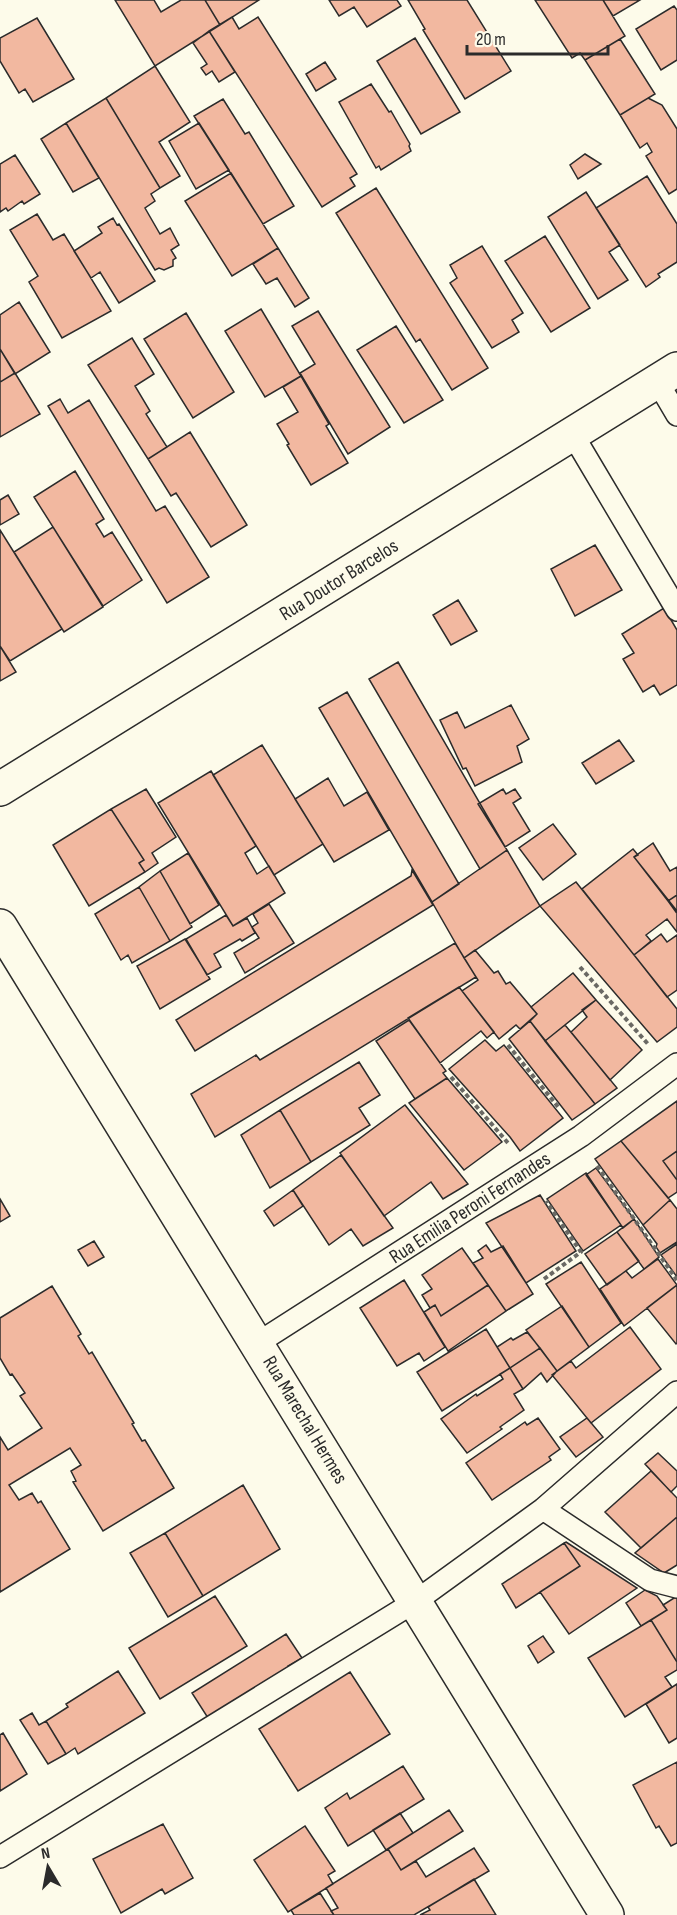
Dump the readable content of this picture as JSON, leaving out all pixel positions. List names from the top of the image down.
{
  "streets": {
    "street": ["Rua Doutor Barcelos", "Rua Marechal Hermes"],
    "lane": ["Rua Emilia Peroni Fernandes"]
  },
  "crossings": [
    ["Rua Emilia Peroni Fernandes", "Rua Marechal Hermes"]
  ],
  "scale_bar": "20 m",
  "north": "top"
}
